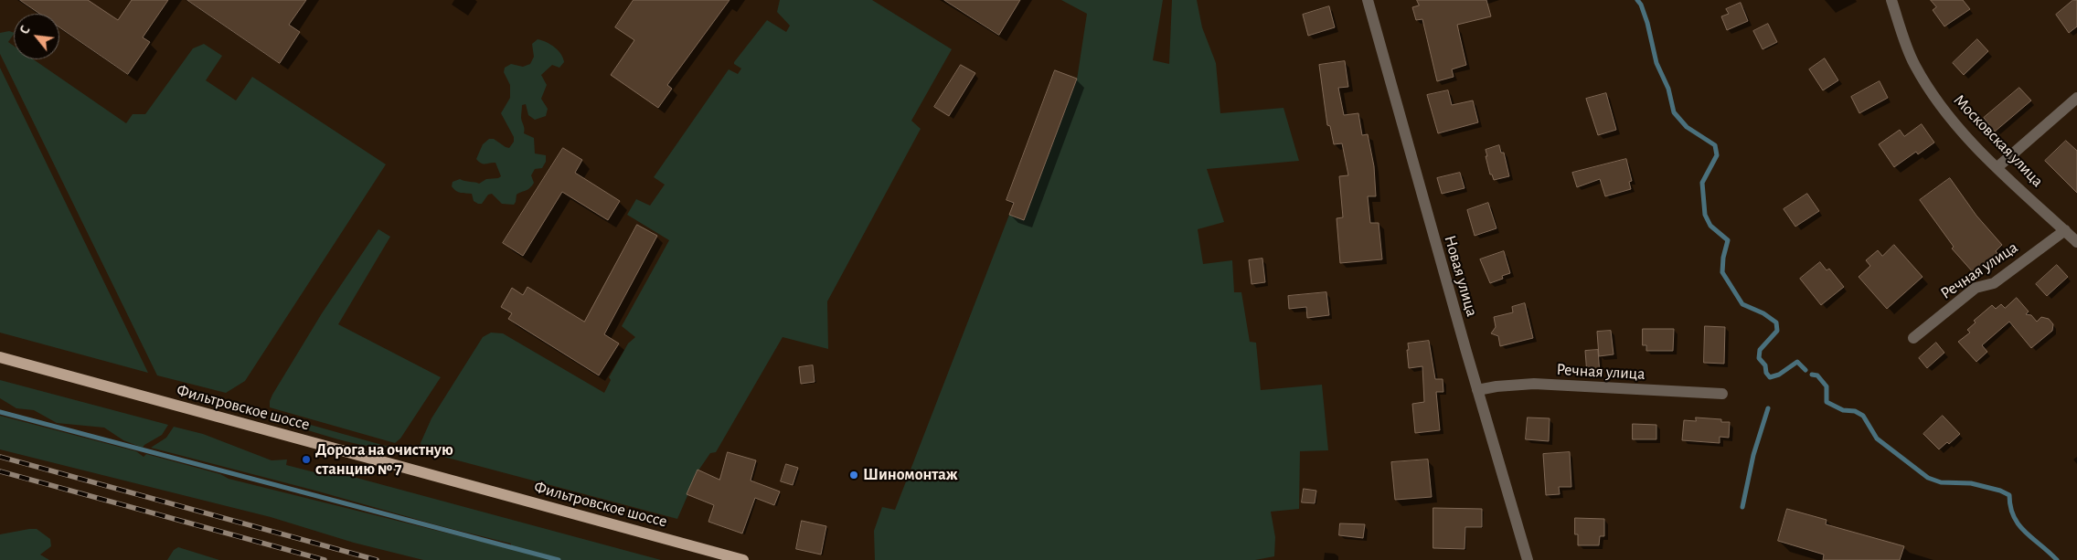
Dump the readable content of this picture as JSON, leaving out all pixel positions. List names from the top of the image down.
{
  "streets": {
    "main road": ["Фильтровское шоссе"],
    "street": ["Московская улица", "Речная улица", "Новая улица"]
  },
  "crossings": [
    ["Московская улица", "Речная улица"],
    ["Речная улица", "Новая улица"]
  ],
  "places": ["Дорога на очистную станцию № 7", "Шиномонтаж"],
  "north": "top left"
}
